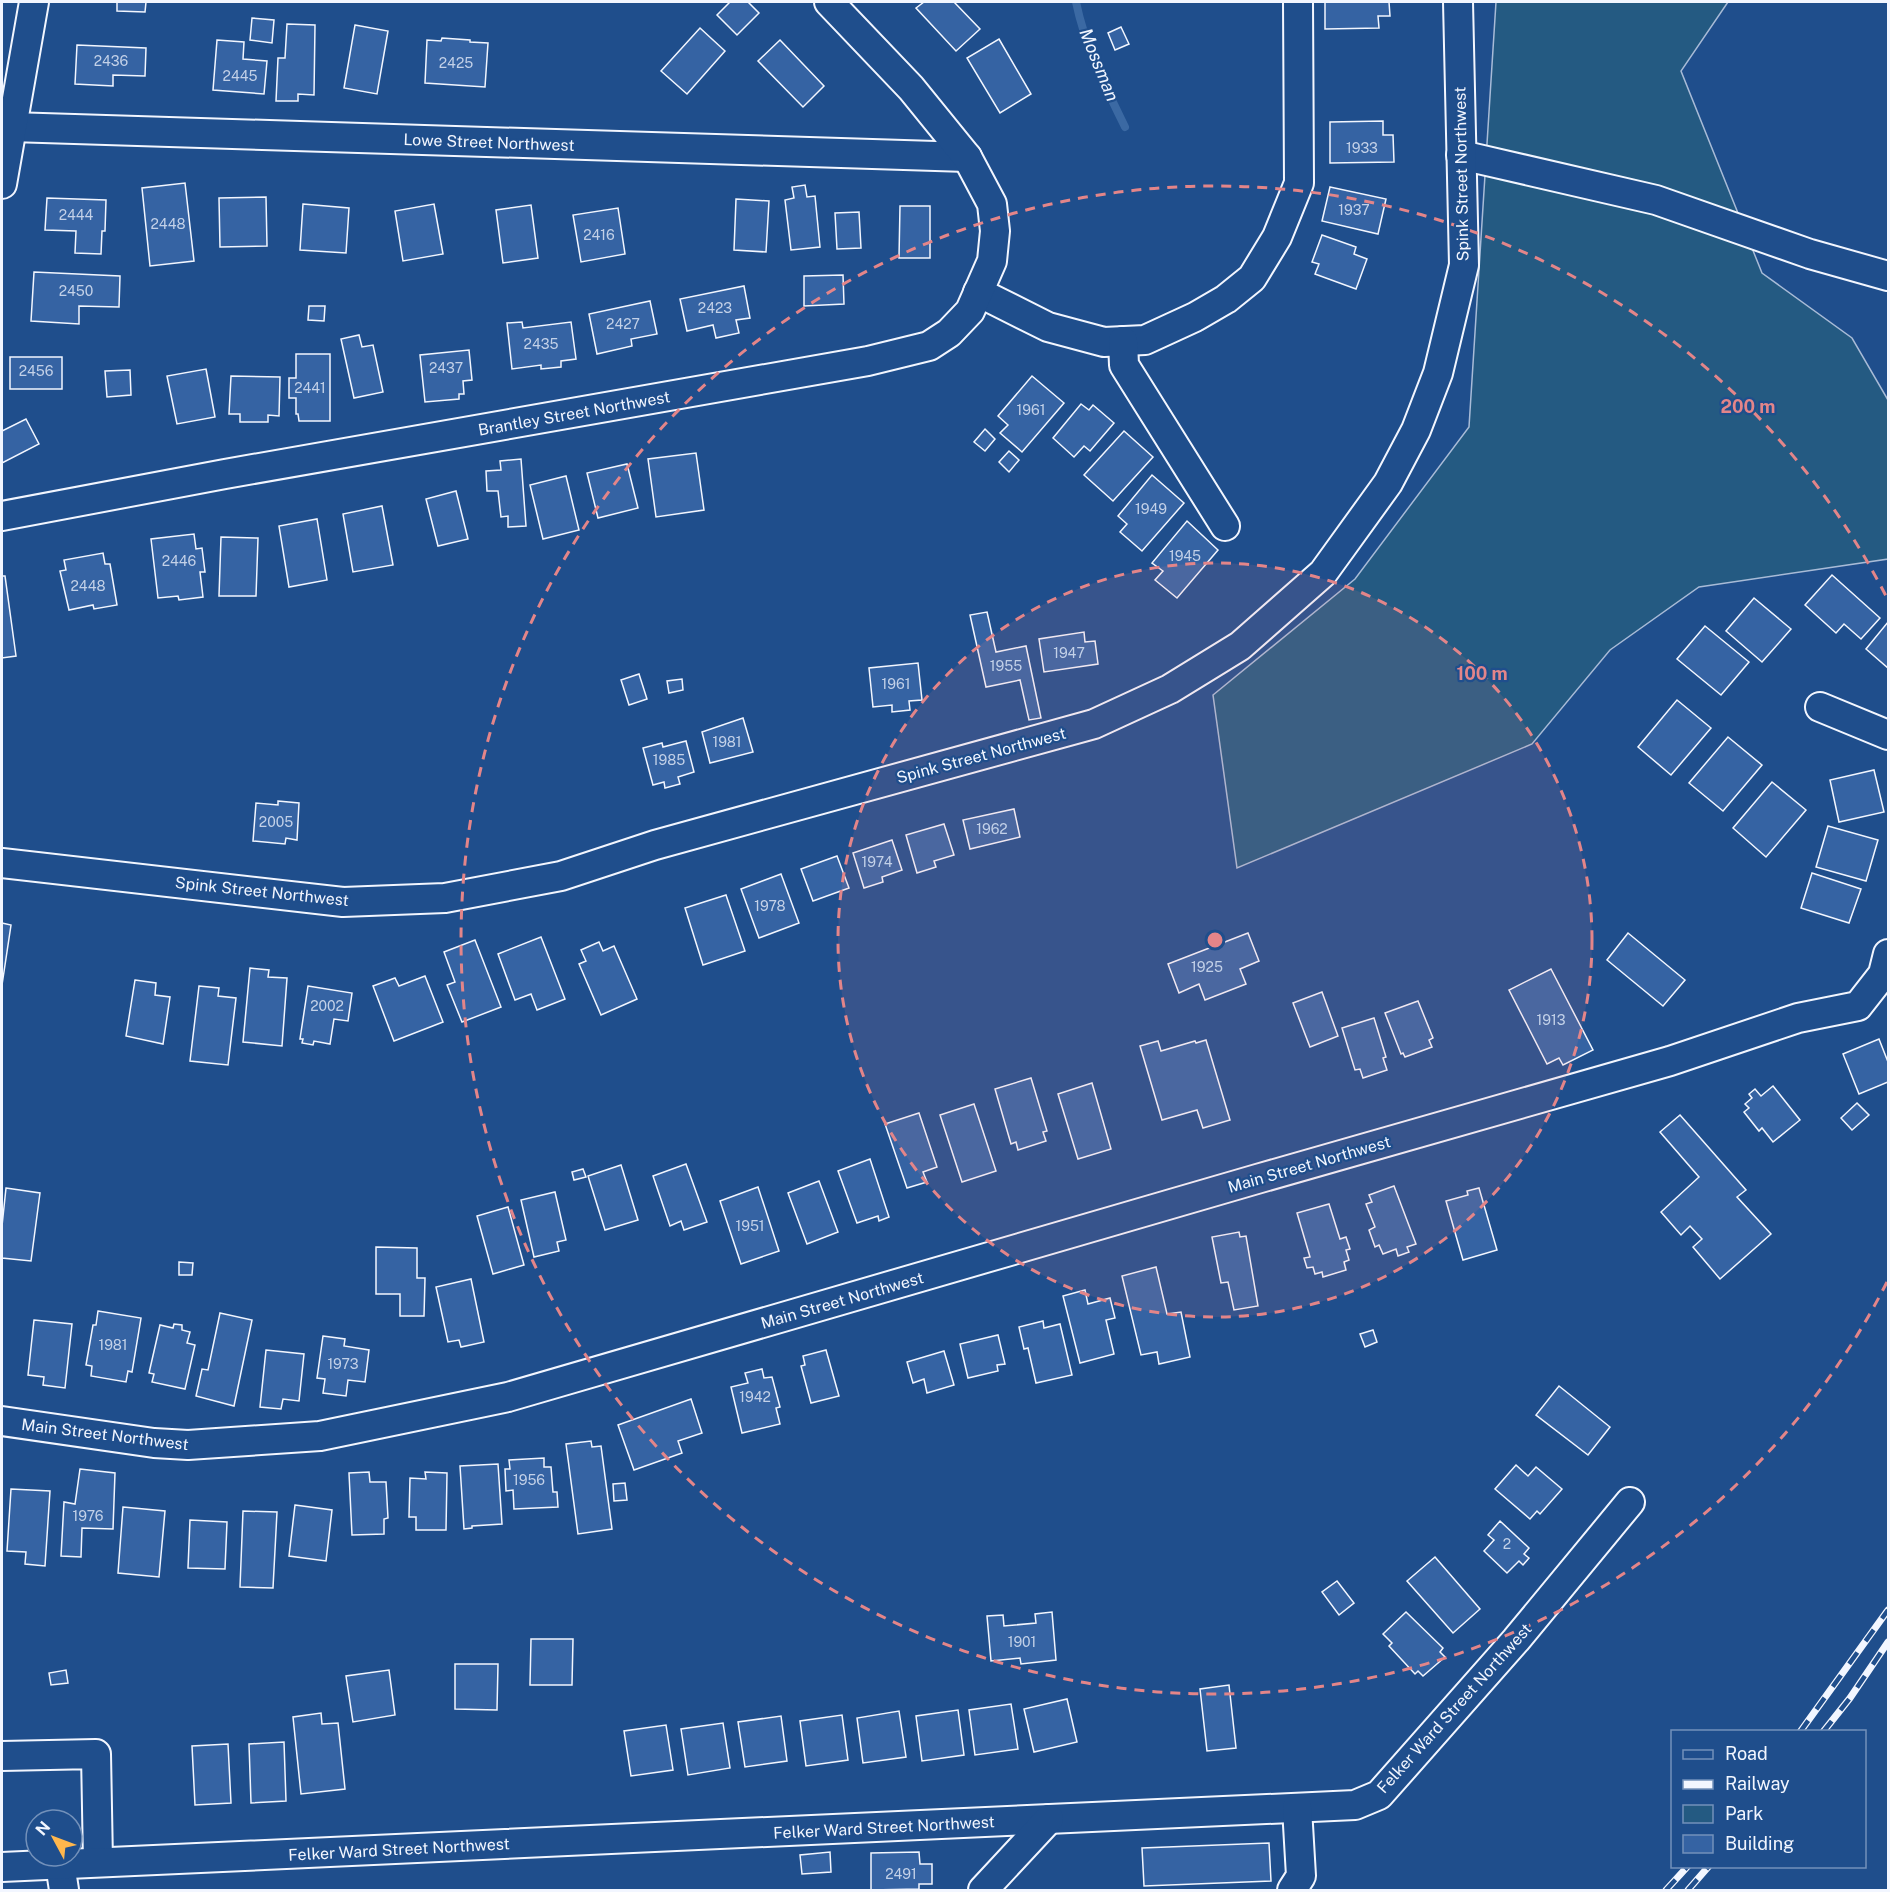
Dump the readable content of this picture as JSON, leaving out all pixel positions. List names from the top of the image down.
{
  "streets": {
    "street": [
      "Lowe Street Northwest",
      "Spink Street Northwest",
      "Brantley Street Northwest",
      "Main Street Northwest",
      "Felker Ward Street Northwest"
    ]
  },
  "crossings": [
    ["Lowe Street Northwest", "Brantley Street Northwest"]
  ],
  "water": ["Mossman"],
  "house_numbers": [
    "2436",
    "2425",
    "2445",
    "1933",
    "1937",
    "2444",
    "2448",
    "2416",
    "2450",
    "2423",
    "2427",
    "2435",
    "2437",
    "2456",
    "2441",
    "1961",
    "1949",
    "1945",
    "2446",
    "2448",
    "1947",
    "1955",
    "1961",
    "1981",
    "1985",
    "2005",
    "1962",
    "1974",
    "1978",
    "1925",
    "2002",
    "1913",
    "1951",
    "1981",
    "1973",
    "1942",
    "1956",
    "1976",
    "2",
    "1901",
    "2491"
  ],
  "legend": [
    "Road",
    "Railway",
    "Park",
    "Building"
  ],
  "north": "top left",
  "rings": ["200 m", "100 m"]
}
